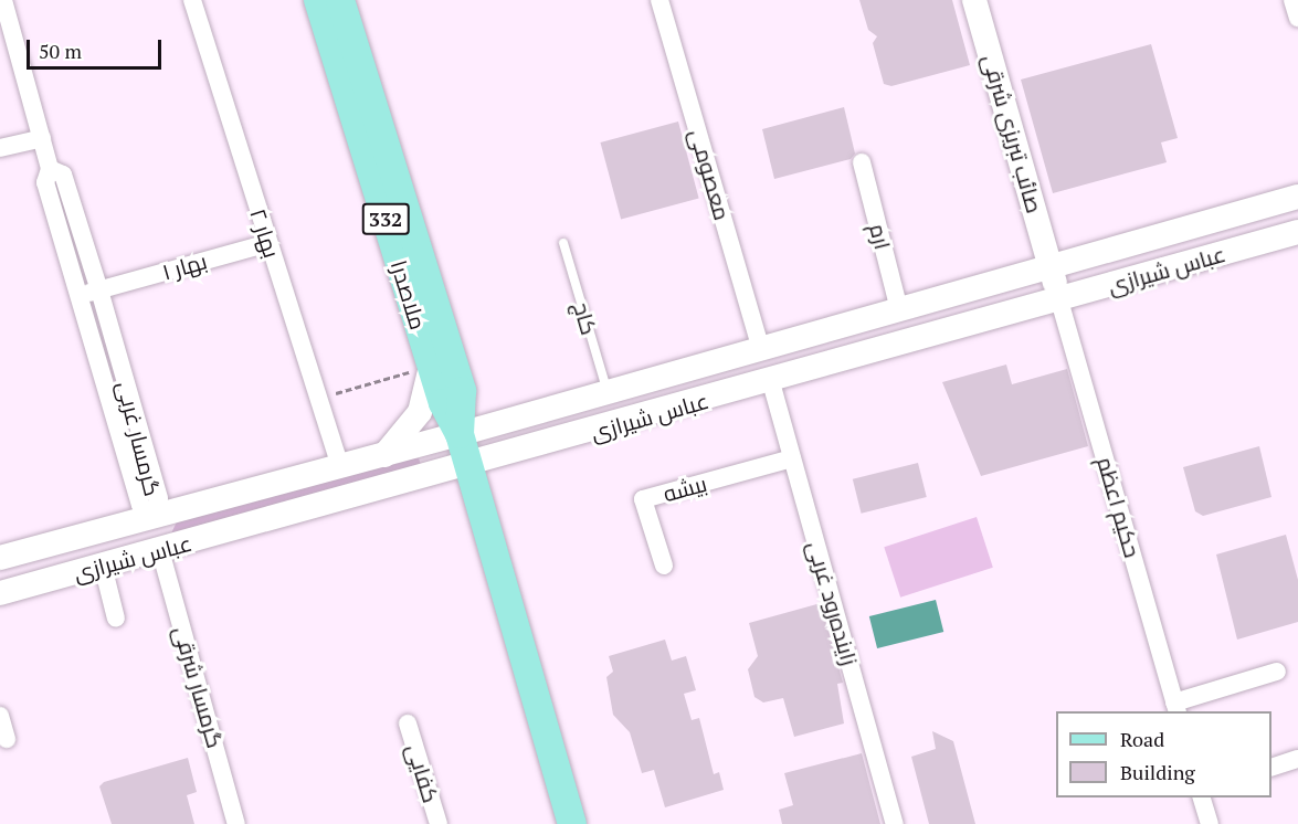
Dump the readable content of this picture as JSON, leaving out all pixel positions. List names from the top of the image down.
{
  "streets": {
    "main road": [
      "صائب تبریزی شرقی",
      "332",
      "عباس شیرازی",
      "ملاصدرا"
    ],
    "street": [
      "معصومی",
      "بهار ۲",
      "ارم",
      "بهار ۱",
      "گرمسار غربی",
      "بیشه",
      "حکیم اعظم",
      "زاینده‌رود غربی",
      "گرمسار شرقی",
      "کفایی"
    ],
    "lane": ["کاج"]
  },
  "crossings": [
    ["صائب تبریزی شرقی", "عباس شیرازی"],
    ["صائب تبریزی شرقی", "حکیم اعظم"],
    ["معصومی", "عباس شیرازی"],
    ["بهار ۲", "بهار ۱"],
    ["بهار ۲", "عباس شیرازی"],
    ["ارم", "عباس شیرازی"],
    ["بهار ۱", "گرمسار غربی"],
    ["عباس شیرازی", "ملاصدرا"],
    ["عباس شیرازی", "کاج"],
    ["عباس شیرازی", "گرمسار غربی"],
    ["عباس شیرازی", "حکیم اعظم"],
    ["عباس شیرازی", "زاینده‌رود غربی"],
    ["عباس شیرازی", "گرمسار شرقی"],
    ["بیشه", "زاینده‌رود غربی"]
  ],
  "legend": ["Road", "Building"],
  "scale_bar": "50 m"
}
